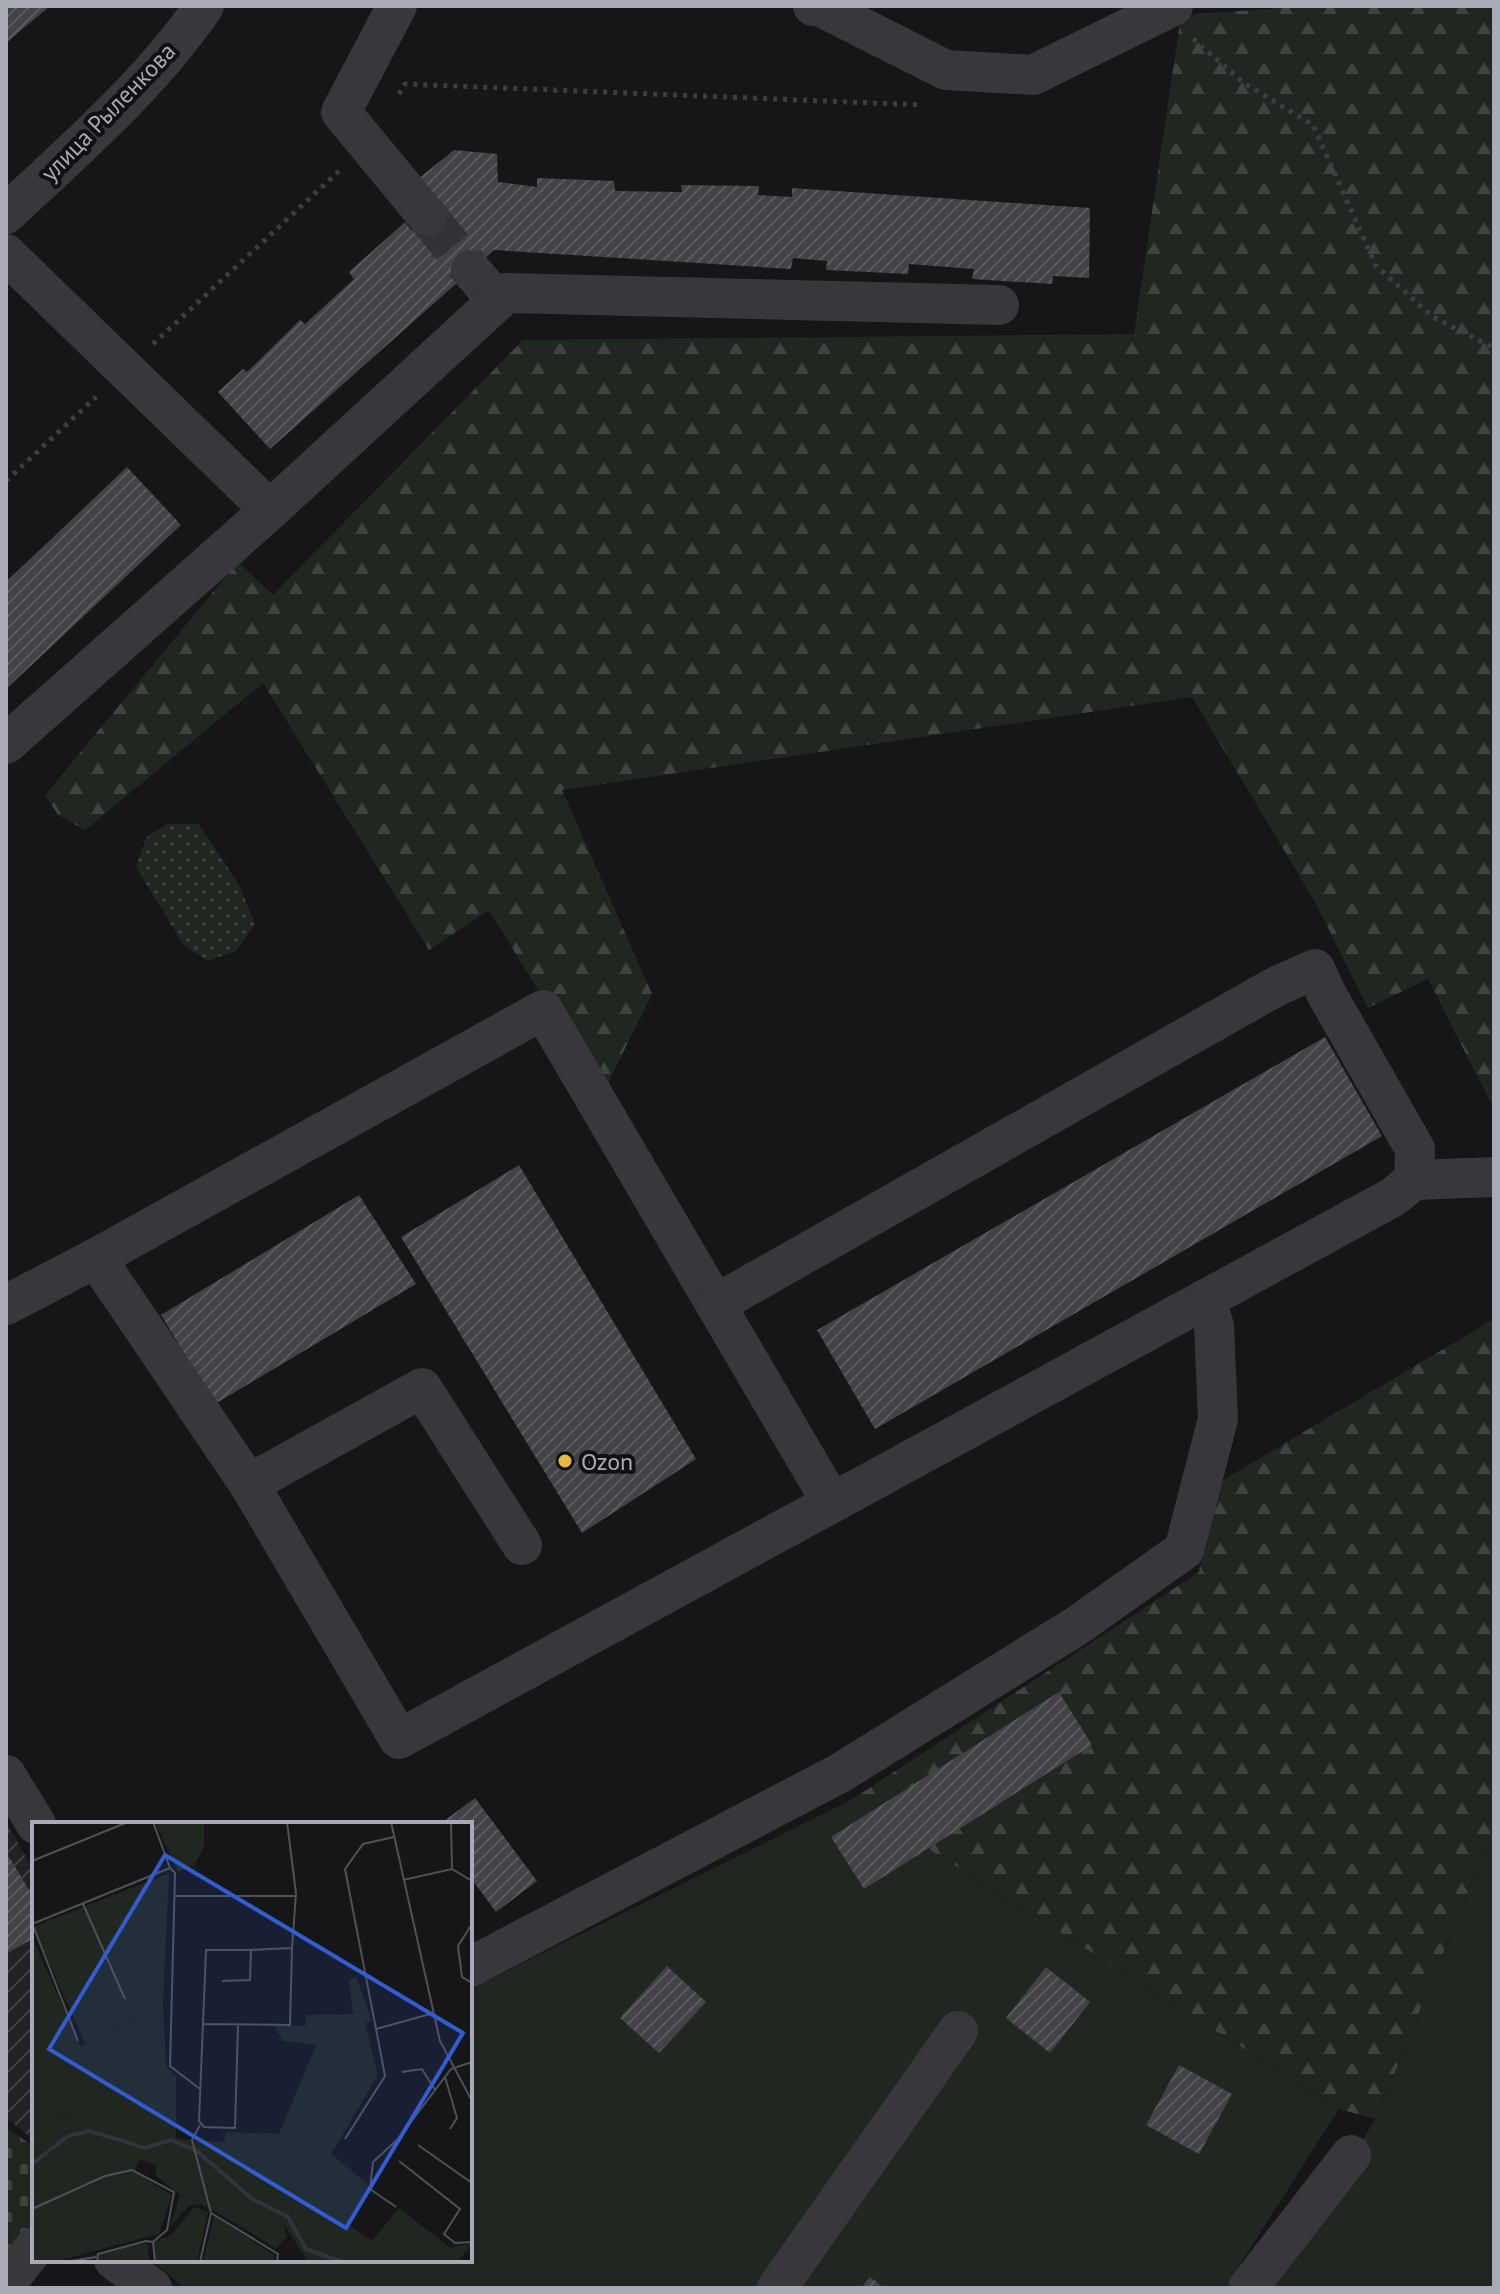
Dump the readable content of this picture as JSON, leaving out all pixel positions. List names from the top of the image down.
{
  "streets": {
    "street": ["улица Рыленкова"]
  },
  "places": ["Ozon"]
}
